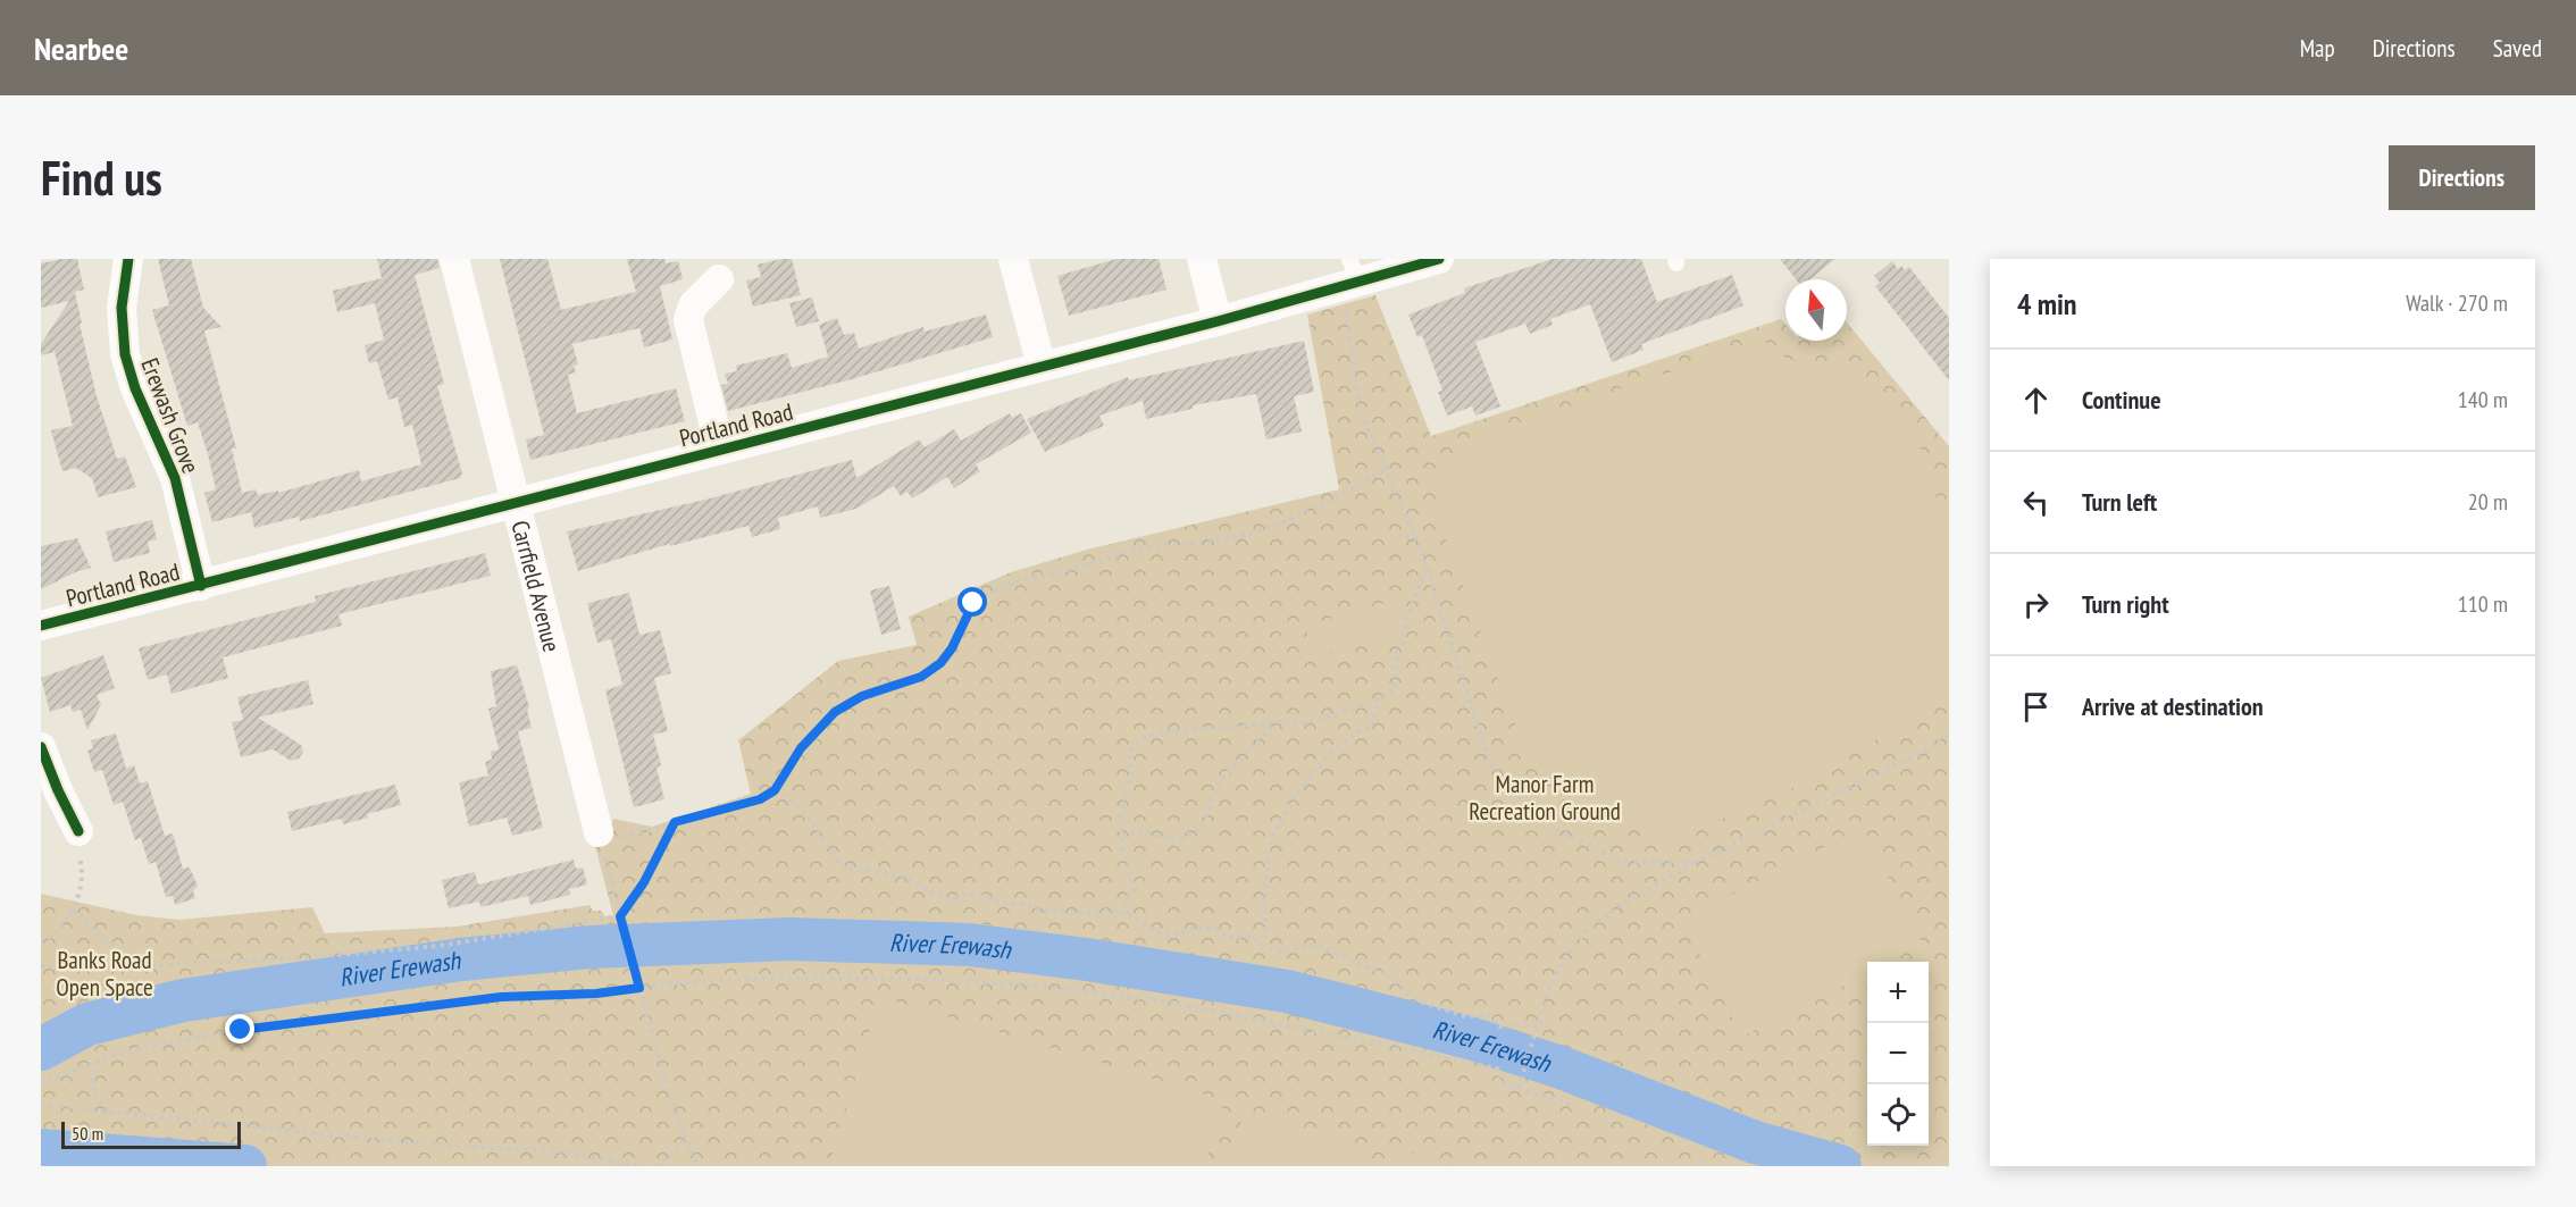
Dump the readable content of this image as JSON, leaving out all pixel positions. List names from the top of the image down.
{
  "streets": {
    "street": ["Erewash Grove", "Portland Road", "Carrfield Avenue"]
  },
  "crossings": [
    ["Erewash Grove", "Portland Road"],
    ["Portland Road", "Carrfield Avenue"]
  ],
  "water": ["River Erewash"],
  "parks": ["Manor Farm Recreation Ground", "Banks Road Open Space"],
  "scale_bar": "50 m",
  "north": "top",
  "page": {
    "header": "Nearbee",
    "nav": ["Map", "Directions", "Saved"],
    "buttons": "Directions",
    "title": "Find us",
    "heading": ["4 min", "Walk · 270 m"],
    "list": [
      ["Continue", "140 m"],
      ["Turn left", "20 m"],
      ["Turn right", "110 m"],
      "Arrive at destination"
    ],
    "map_buttons": ["+", "−"],
    "scale": "50 m"
  }
}
